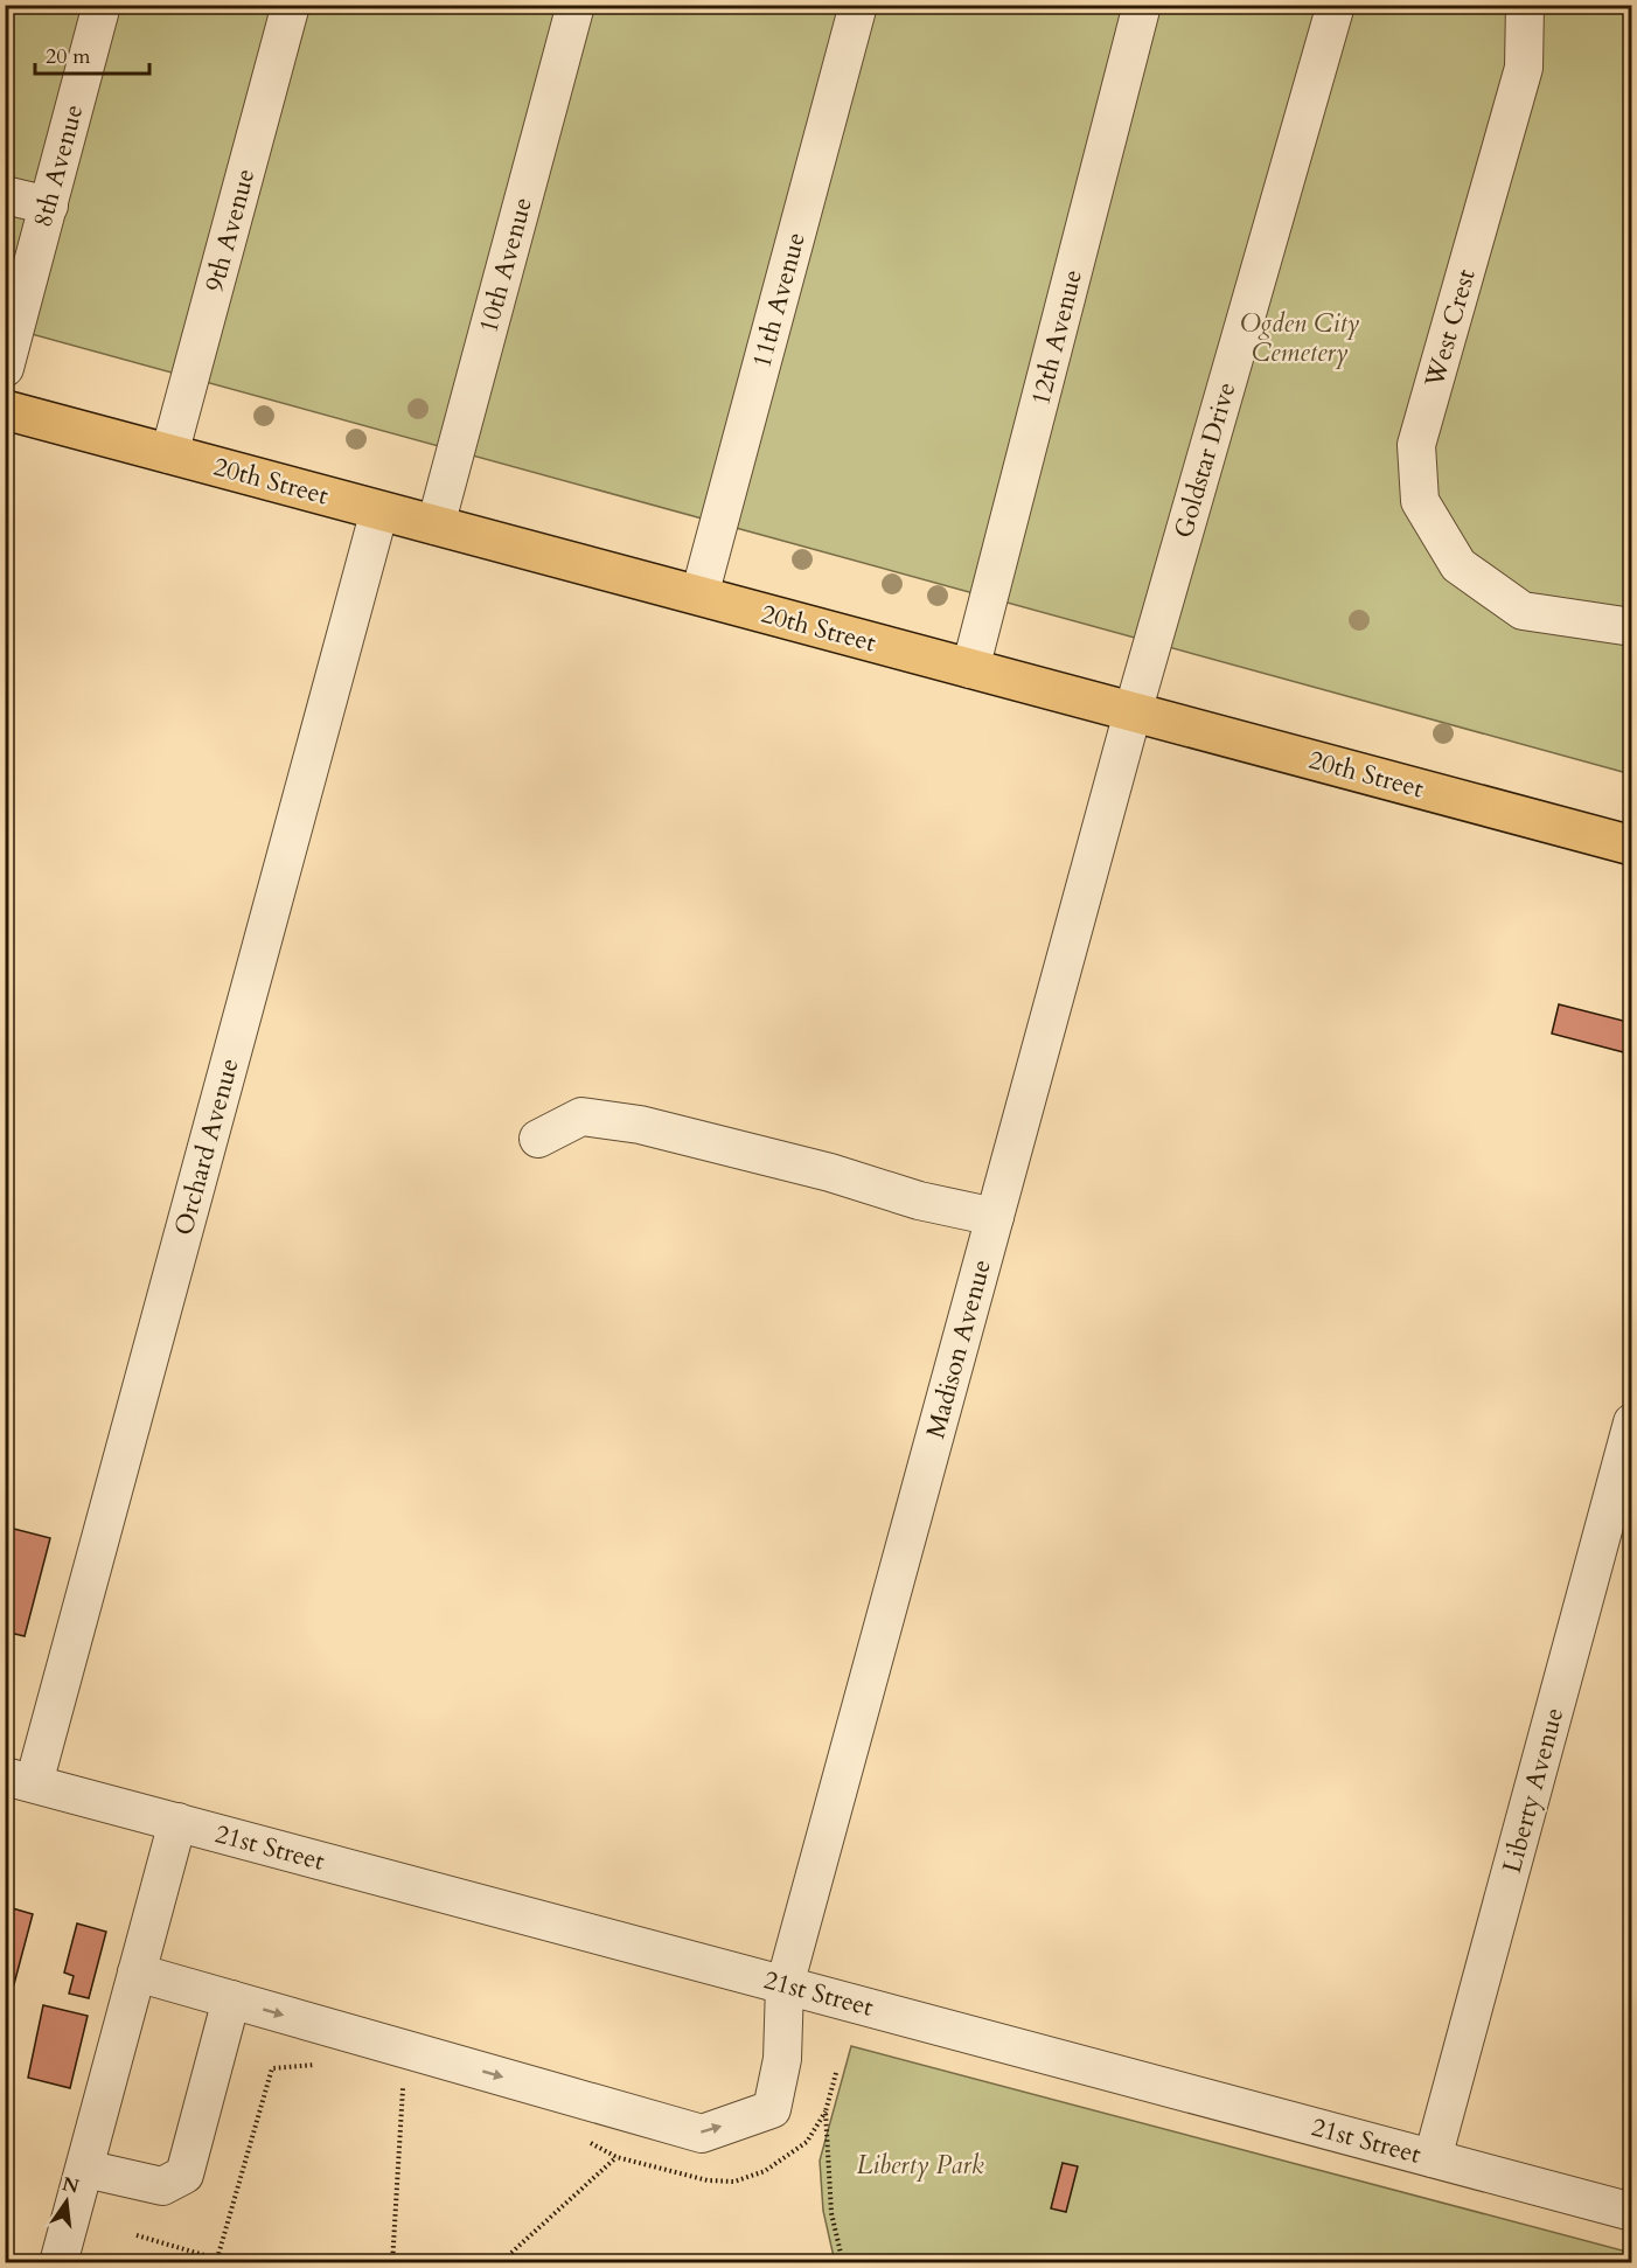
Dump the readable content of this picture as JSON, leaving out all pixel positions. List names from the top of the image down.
{
  "streets": {
    "main road": ["20th Street"],
    "street": [
      "8th Avenue",
      "9th Avenue",
      "10th Avenue",
      "11th Avenue",
      "West Crest",
      "12th Avenue",
      "Goldstar Drive",
      "Orchard Avenue",
      "Madison Avenue",
      "Liberty Avenue",
      "21st Street"
    ]
  },
  "crossings": [
    ["9th Avenue", "20th Street"],
    ["10th Avenue", "20th Street"],
    ["11th Avenue", "20th Street"],
    ["12th Avenue", "20th Street"],
    ["Goldstar Drive", "20th Street"],
    ["Goldstar Drive", "Madison Avenue"],
    ["20th Street", "Orchard Avenue"],
    ["20th Street", "Madison Avenue"],
    ["Orchard Avenue", "21st Street"],
    ["Madison Avenue", "21st Street"],
    ["Liberty Avenue", "21st Street"]
  ],
  "parks": ["Ogden City Cemetery", "Liberty Park"],
  "scale_bar": "20 m",
  "north": "top"
}
